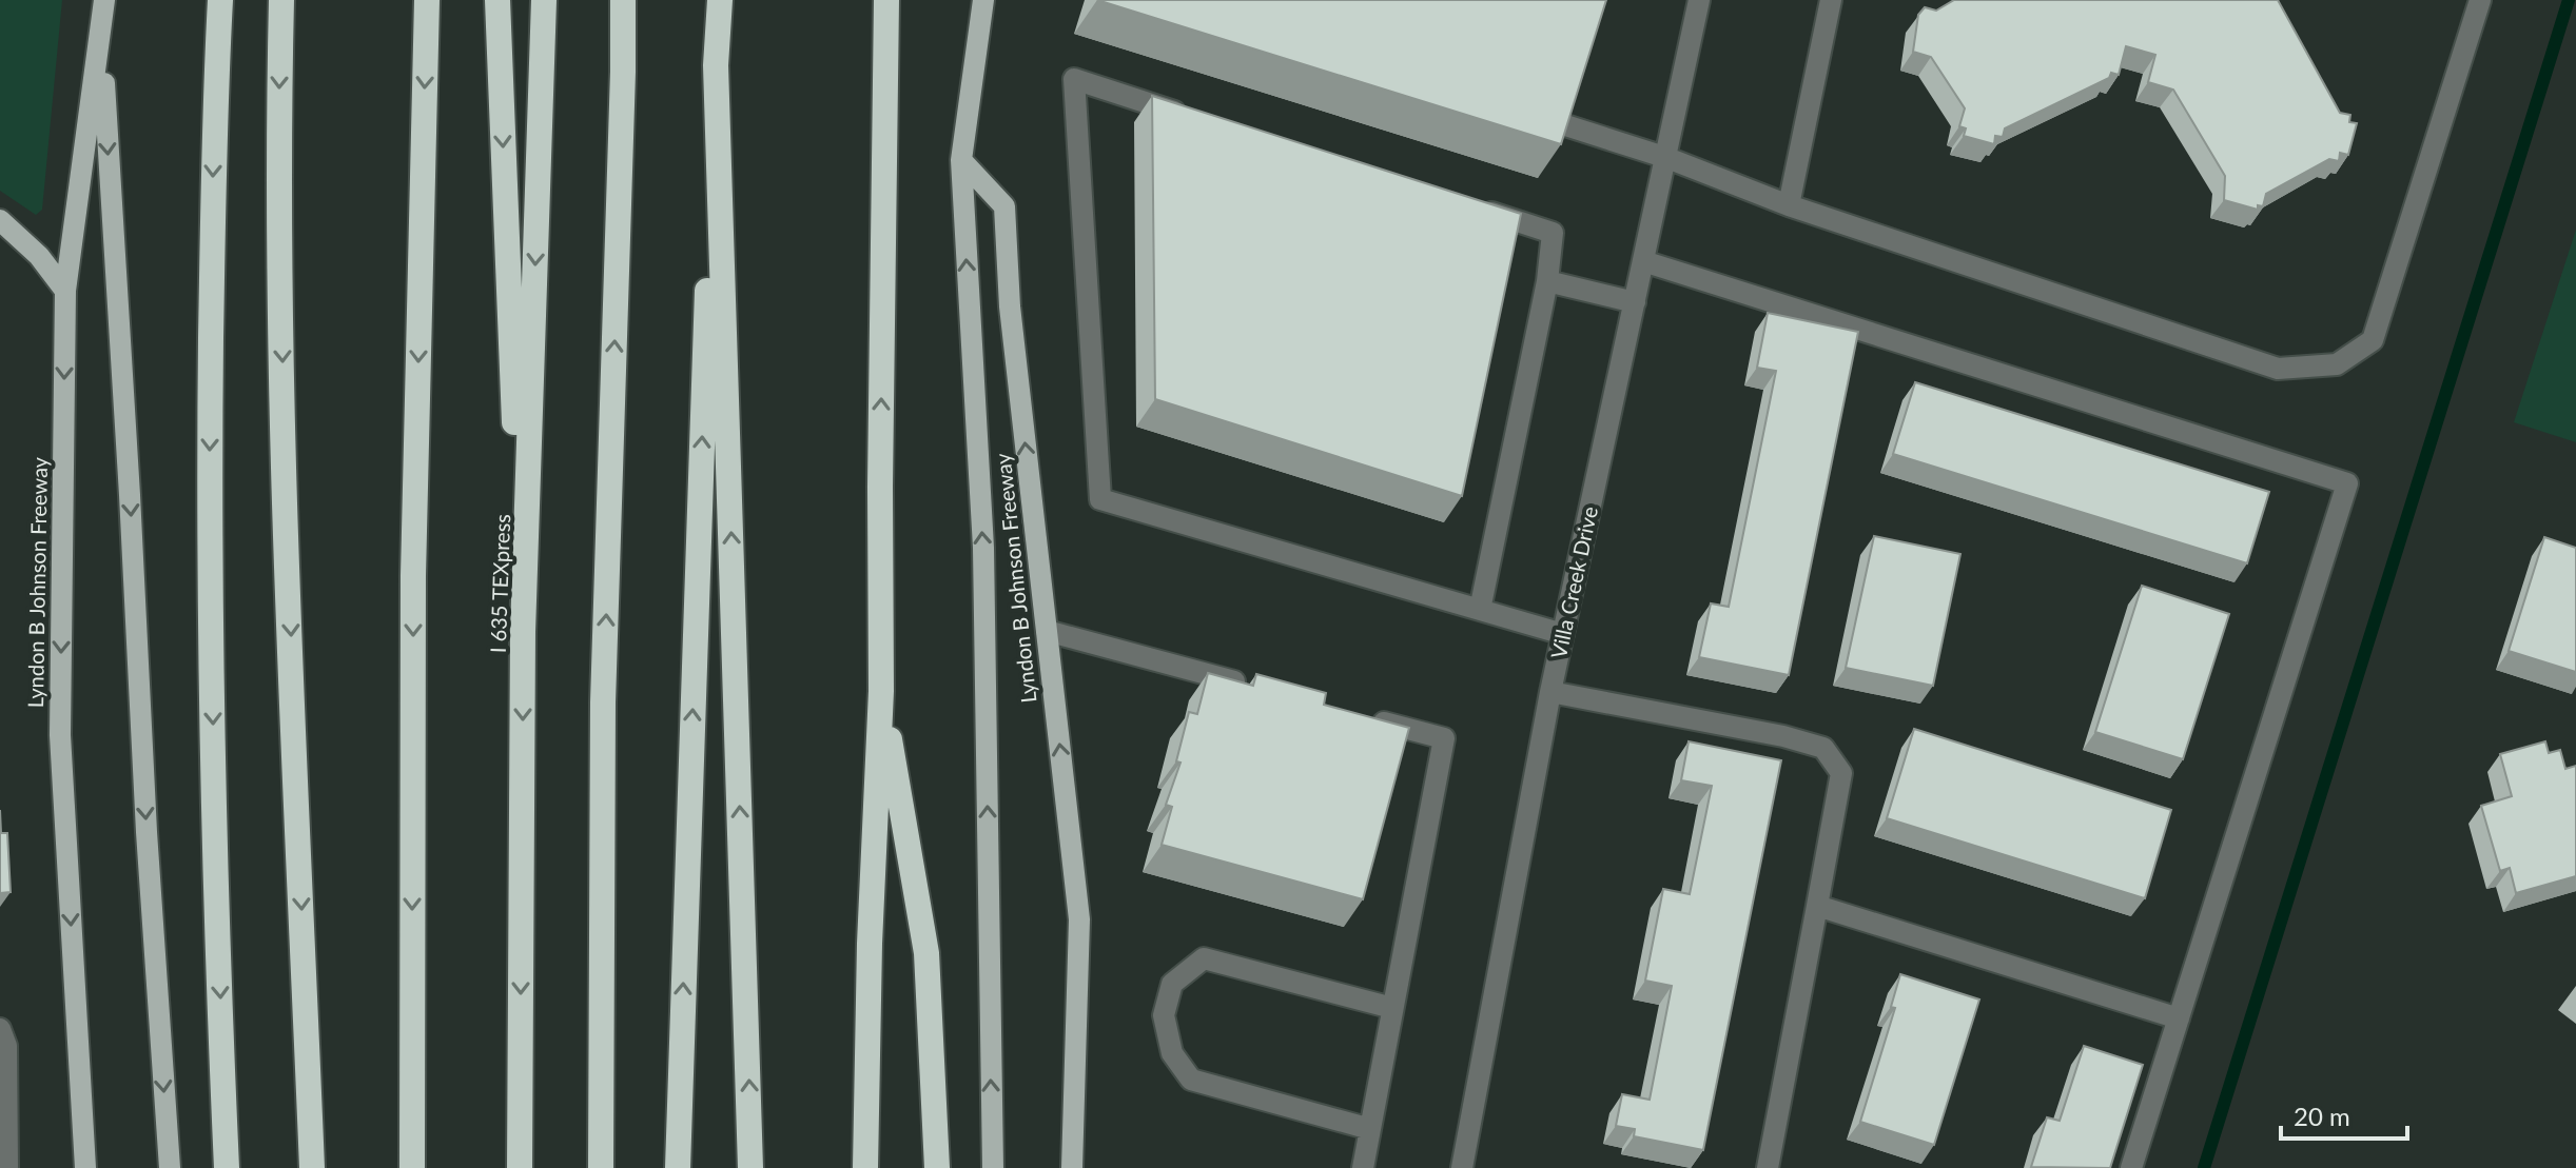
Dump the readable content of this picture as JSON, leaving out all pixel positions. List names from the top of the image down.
{
  "streets": {
    "highway": ["I 635 TEXpress"],
    "main road": ["Lyndon B Johnson Freeway"],
    "street": ["Villa Creek Drive"]
  },
  "scale_bar": "20 m"
}
